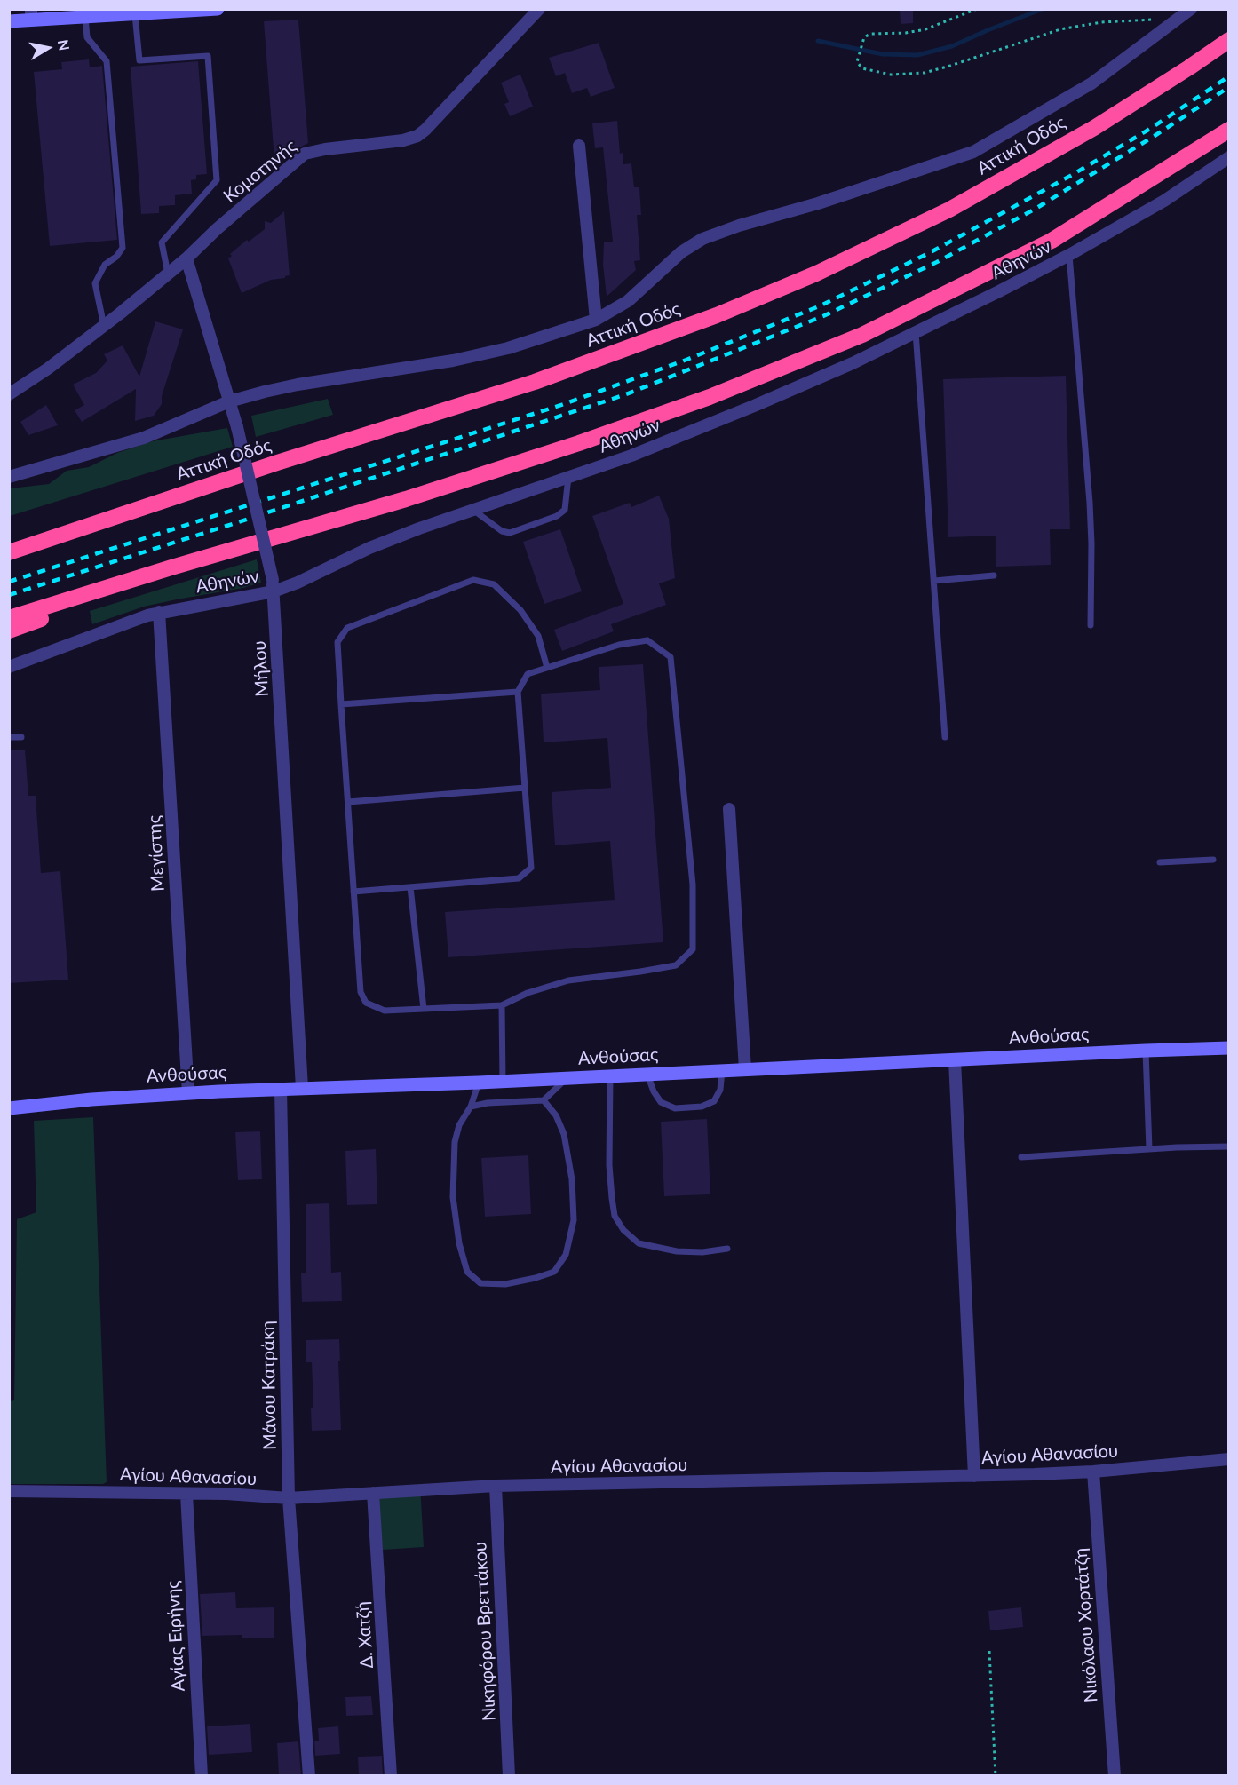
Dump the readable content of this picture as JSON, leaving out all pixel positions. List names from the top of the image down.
{
  "streets": {
    "highway": ["Αττική Οδός"],
    "street": [
      "Κομοτηνής",
      "Αθηνών",
      "Μήλου",
      "Μεγίστης",
      "Ανθούσας",
      "Μάνου Κατράκη",
      "Αγίου Αθανασίου",
      "Νικόλαου Χορτάτζη",
      "Νικηφόρου Βρεττάκου",
      "Δ. Χατζή",
      "Αγίας Ειρήνης"
    ]
  },
  "crossings": [
    ["Κομοτηνής", "Μήλου"],
    ["Αθηνών", "Μήλου"],
    ["Αθηνών", "Μεγίστης"],
    ["Μήλου", "Ανθούσας"],
    ["Μεγίστης", "Ανθούσας"],
    ["Ανθούσας", "Μάνου Κατράκη"],
    ["Μάνου Κατράκη", "Αγίου Αθανασίου"],
    ["Αγίου Αθανασίου", "Νικόλαου Χορτάτζη"],
    ["Αγίου Αθανασίου", "Νικηφόρου Βρεττάκου"],
    ["Αγίου Αθανασίου", "Δ. Χατζή"],
    ["Αγίου Αθανασίου", "Αγίας Ειρήνης"]
  ],
  "north": "right"
}
